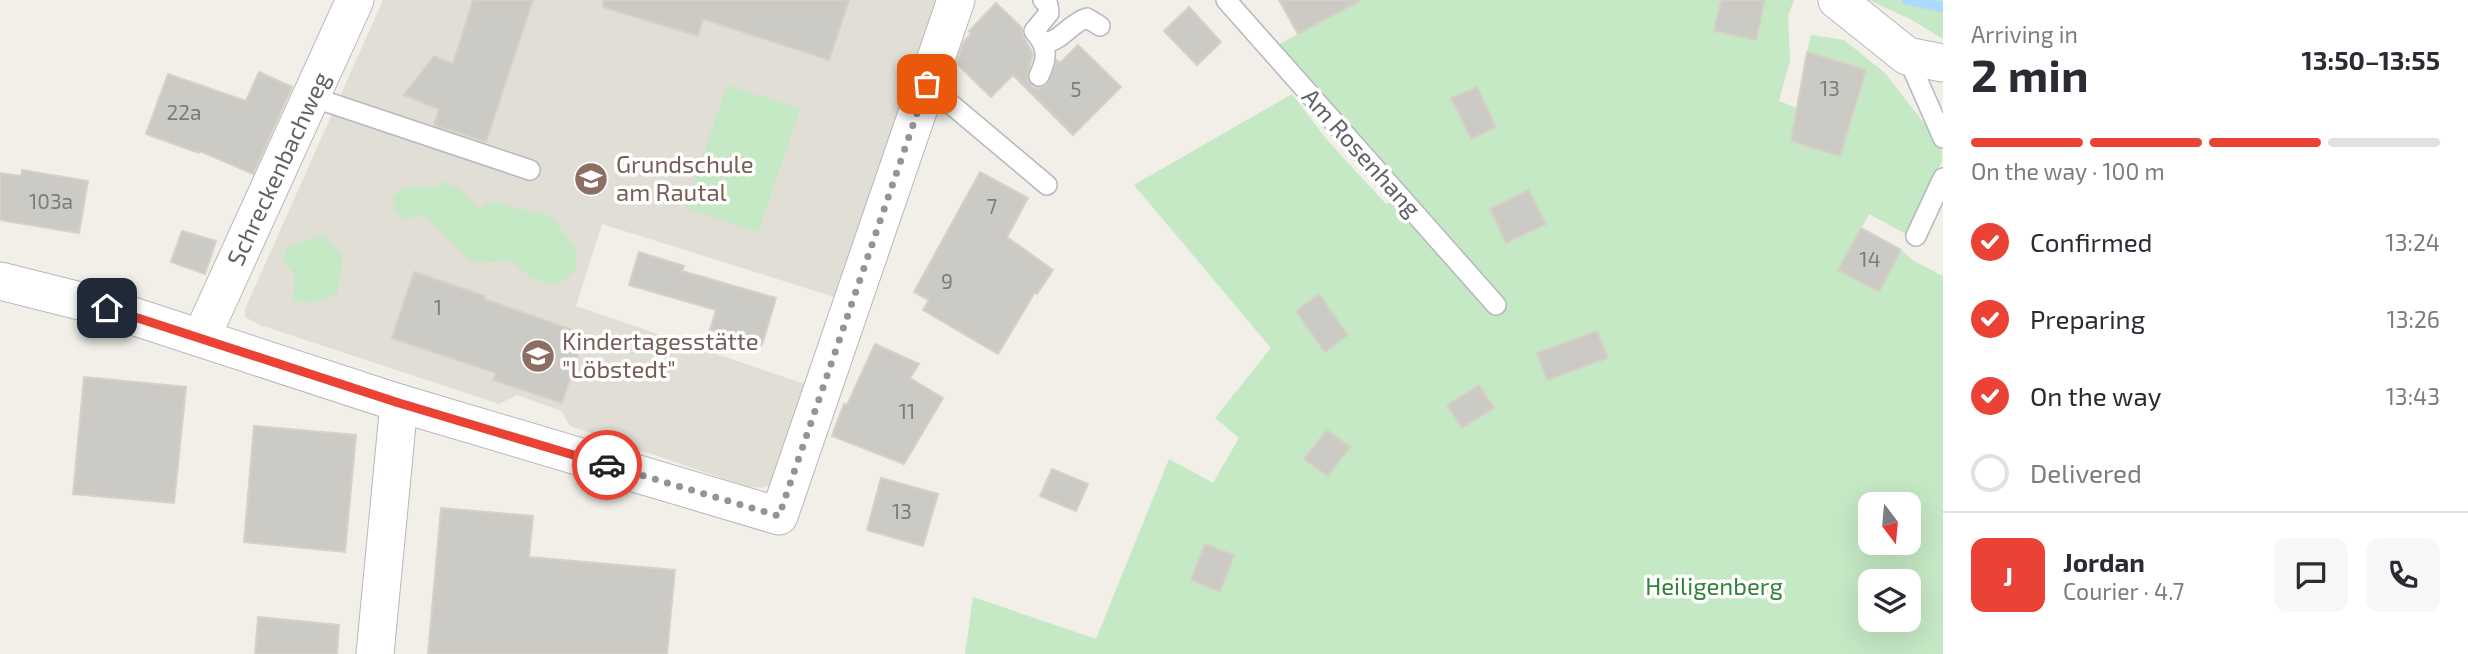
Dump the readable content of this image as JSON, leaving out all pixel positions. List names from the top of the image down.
{
  "streets": {
    "street": ["Schreckenbachweg"],
    "lane": ["Am Rosenhang"]
  },
  "parks": ["Heiligenberg"],
  "places": {
    "school or university": ["Grundschule am Rautal", "Kindertagesstätte \"Löbstedt\""]
  },
  "house_numbers": [
    "13",
    "5",
    "22a",
    "103a",
    "7",
    "14",
    "9",
    "1",
    "11",
    "13"
  ],
  "north": "bottom",
  "page": {
    "heading": ["2 min", "Arriving in", "13:50–13:55"],
    "panel": ["Jordan", "Courier · 4.7"],
    "bar": "On the way · 100 m",
    "list": [
      ["Confirmed", "13:24"],
      ["Preparing", "13:26"],
      ["On the way", "13:43"],
      "Delivered"
    ],
    "round": "J"
  }
}
